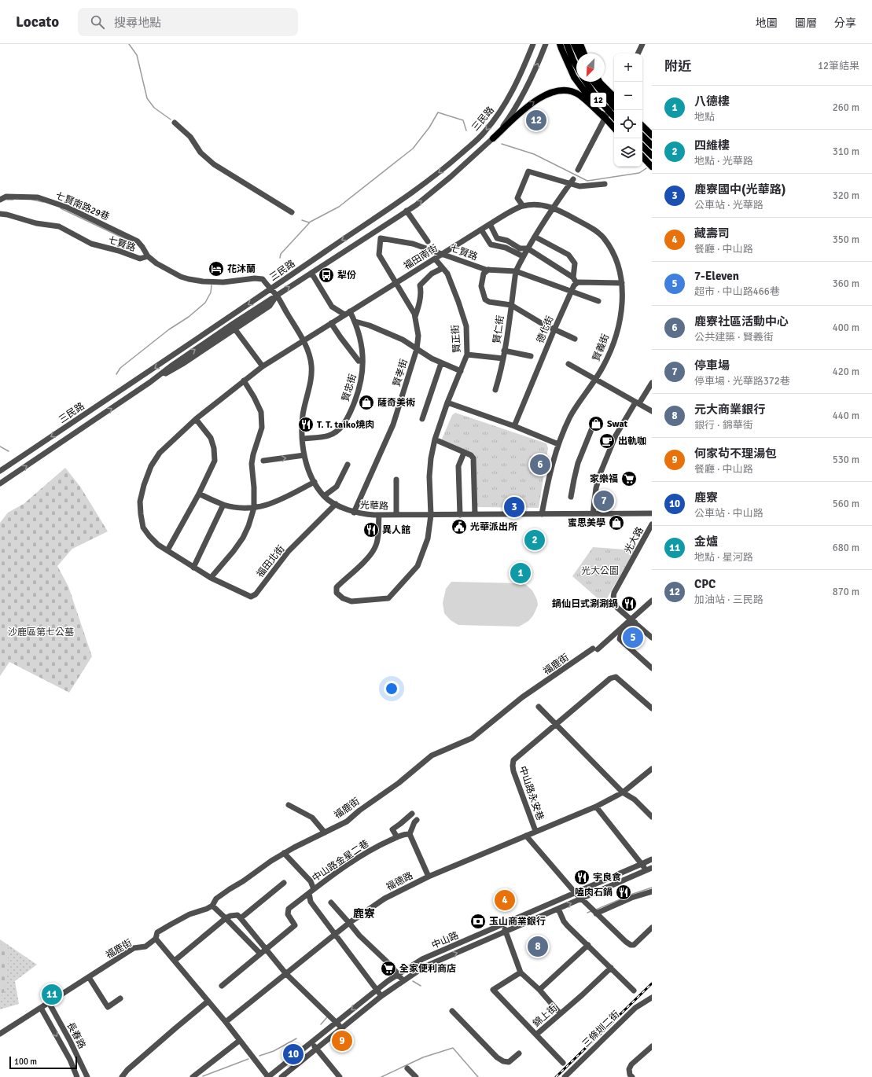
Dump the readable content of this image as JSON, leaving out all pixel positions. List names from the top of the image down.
{
  "streets": {
    "main road": ["12"],
    "street": [
      "三民路",
      "七賢南路29巷",
      "七賢路",
      "福田南街",
      "賢仁街",
      "德化街",
      "賢正街",
      "賢義街",
      "賢孝街",
      "賢忠街",
      "光華路",
      "光大路",
      "福田北街",
      "福鹿街",
      "中山路永安巷",
      "中山路金星二巷",
      "福德路",
      "中山路",
      "錦上街",
      "三條圳二街",
      "長春路"
    ]
  },
  "crossings": [
    ["三民路", "七賢路"],
    ["三民路", "光華路"],
    ["七賢南路29巷", "七賢路"],
    ["七賢路", "福田南街"],
    ["七賢路", "賢仁街"],
    ["七賢路", "德化街"],
    ["七賢路", "賢孝街"],
    ["七賢路", "光華路"],
    ["福田南街", "賢正街"],
    ["福田南街", "賢義街"],
    ["福田南街", "賢孝街"],
    ["福田南街", "賢忠街"],
    ["福田南街", "光華路"],
    ["福田南街", "福田北街"],
    ["賢正街", "光華路"],
    ["賢義街", "光華路"],
    ["賢孝街", "光華路"],
    ["賢忠街", "光華路"],
    ["光華路", "福田北街"],
    ["光大路", "福鹿街"],
    ["福鹿街", "長春路"],
    ["中山路永安巷", "福德路"]
  ],
  "districts": ["鹿寮"],
  "parks": ["光大公園", "沙鹿區第七公墓"],
  "places": {
    "hotel": ["花沐蘭"],
    "bus stop": ["犁份"],
    "shop": ["薩奇美術", "Swat", "蜜思美學"],
    "restaurant": [
      "T. T. taiko燒肉",
      "異人館",
      "鍋仙日式涮涮鍋",
      "宇良食",
      "嗑肉石鍋"
    ],
    "cafe": ["出軌咖"],
    "supermarket": ["家樂福", "全家便利商店"],
    "public building": ["光華派出所"],
    "bank": ["玉山商業銀行"]
  },
  "scale_bar": "100 m",
  "north": "bottom left",
  "page": {
    "header": "Locato",
    "search": "搜尋地點",
    "nav": ["地圖", "圖層", "分享"],
    "heading": ["附近", "12筆結果"],
    "map_buttons": ["+", "−"],
    "list": [
      {
        "mark": "1",
        "name": "八德樓",
        "note": "地點",
        "value": "260 m"
      },
      {
        "mark": "2",
        "name": "四維樓",
        "note": "地點 · 光華路",
        "value": "310 m"
      },
      {
        "mark": "3",
        "name": "鹿寮國中(光華路)",
        "note": "公車站 · 光華路",
        "value": "320 m"
      },
      {
        "mark": "4",
        "name": "藏壽司",
        "note": "餐廳 · 中山路",
        "value": "350 m"
      },
      {
        "mark": "5",
        "name": "7-Eleven",
        "note": "超市 · 中山路466巷",
        "value": "360 m"
      },
      {
        "mark": "6",
        "name": "鹿寮社區活動中心",
        "note": "公共建築 · 賢義街",
        "value": "400 m"
      },
      {
        "mark": "7",
        "name": "停車場",
        "note": "停車場 · 光華路372巷",
        "value": "420 m"
      },
      {
        "mark": "8",
        "name": "元大商業銀行",
        "note": "銀行 · 錦華街",
        "value": "440 m"
      },
      {
        "mark": "9",
        "name": "何家茍不理湯包",
        "note": "餐廳 · 中山路",
        "value": "530 m"
      },
      {
        "mark": "10",
        "name": "鹿寮",
        "note": "公車站 · 中山路",
        "value": "560 m"
      },
      {
        "mark": "11",
        "name": "金爐",
        "note": "地點 · 星河路",
        "value": "680 m"
      },
      {
        "mark": "12",
        "name": "CPC",
        "note": "加油站 · 三民路",
        "value": "870 m"
      }
    ],
    "pins": [
      "12",
      "6",
      "7",
      "3",
      "2",
      "1",
      "5",
      "4",
      "8",
      "11",
      "9",
      "10"
    ],
    "scale": "100 m"
  }
}
